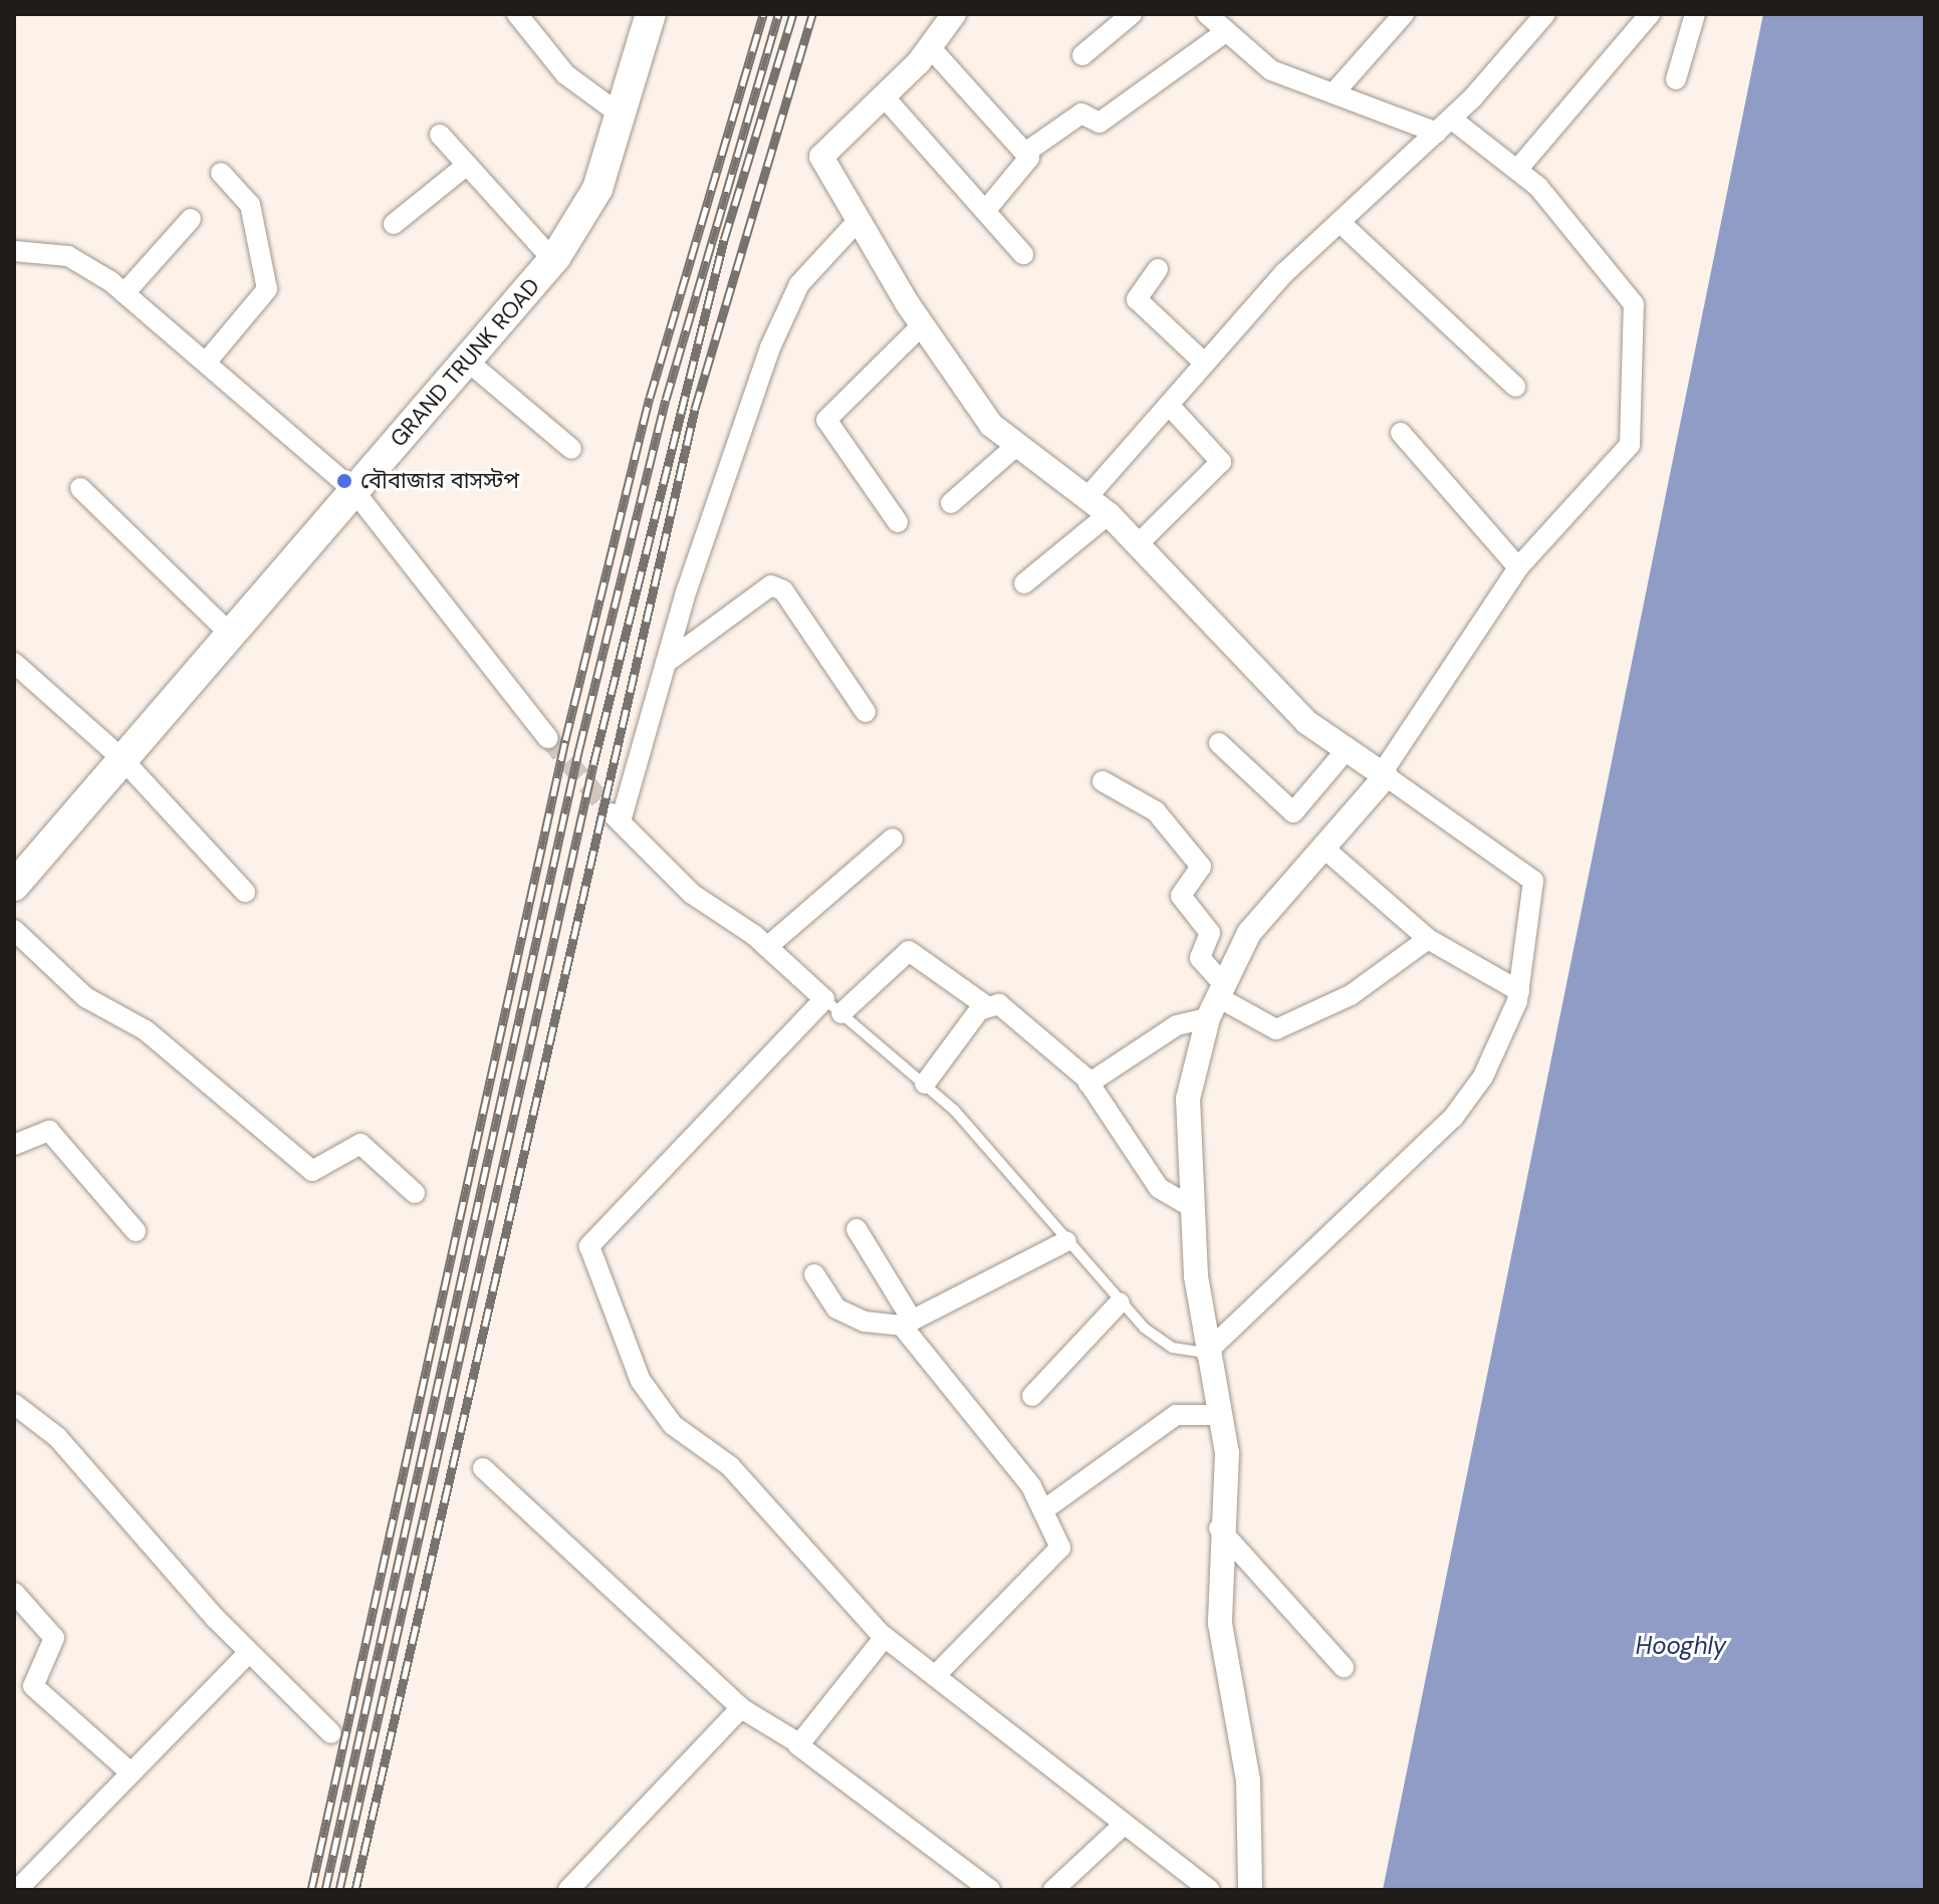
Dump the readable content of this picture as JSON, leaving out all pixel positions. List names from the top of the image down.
{
  "streets": {
    "main road": ["GRAND TRUNK ROAD"]
  },
  "water": ["Hooghly"],
  "places": ["বৌবাজার বাসস্টপ"]
}
